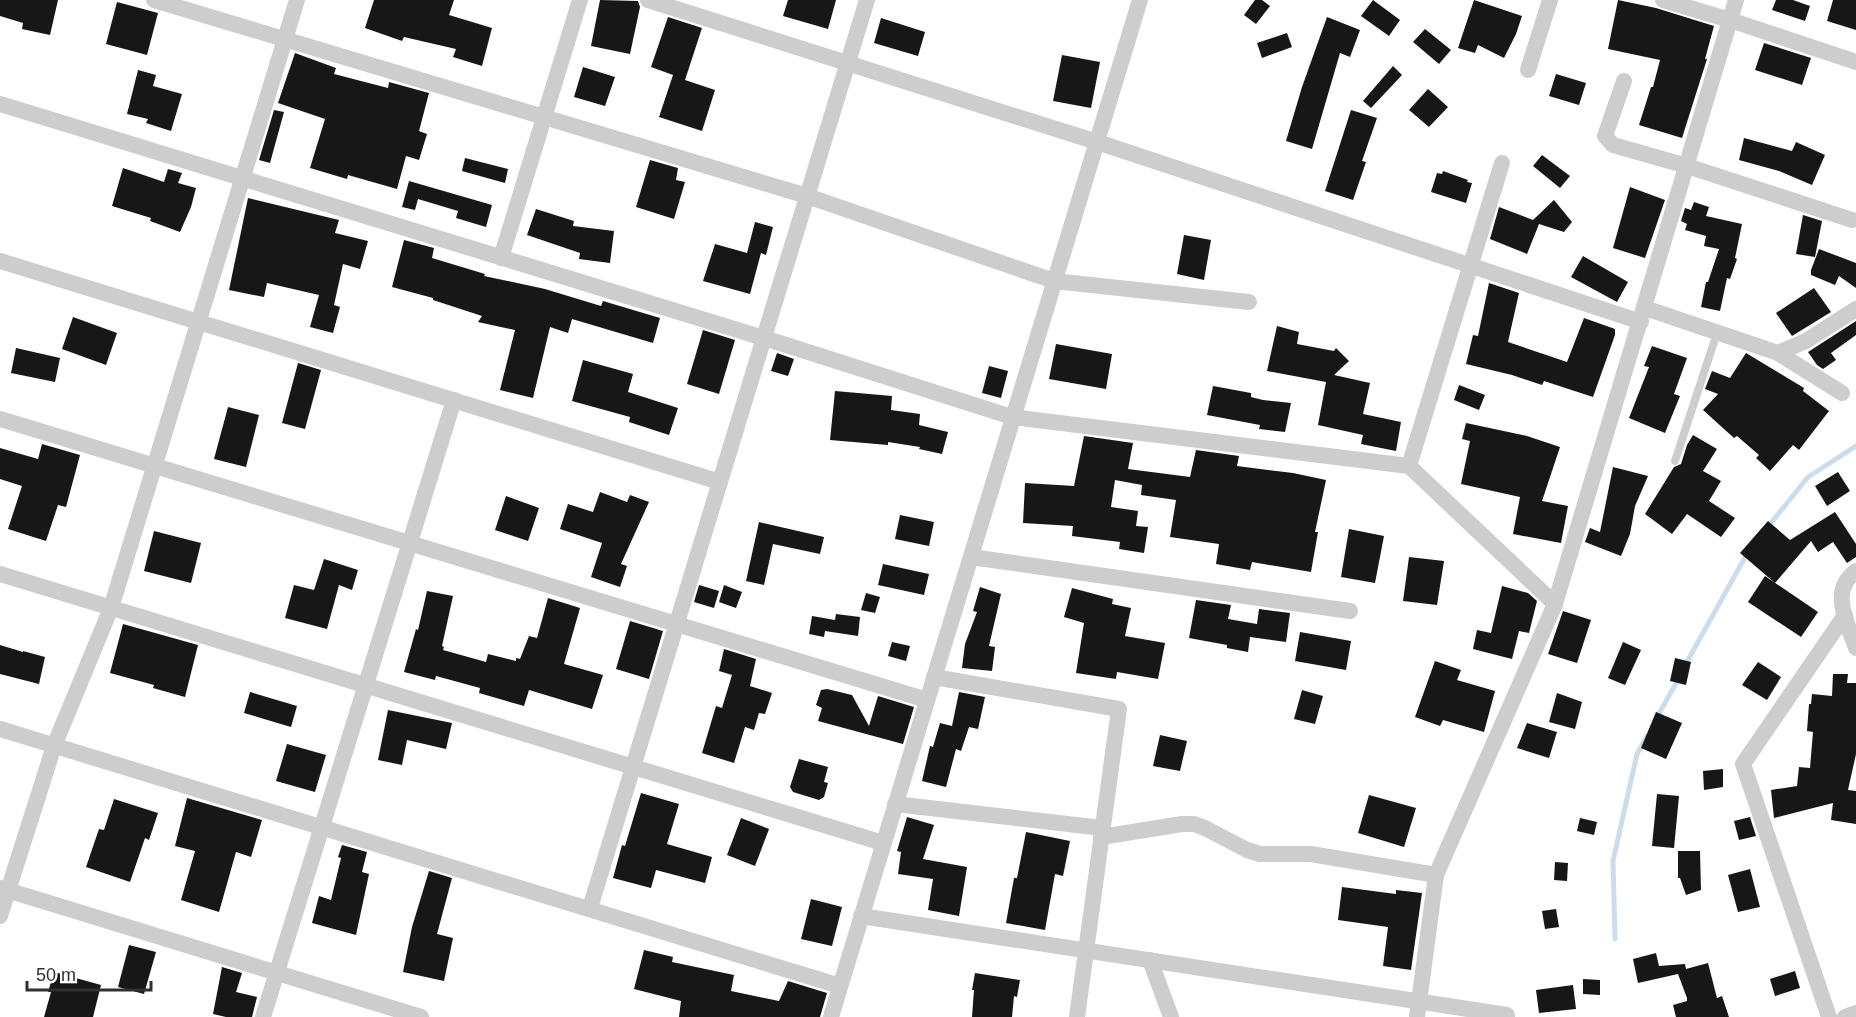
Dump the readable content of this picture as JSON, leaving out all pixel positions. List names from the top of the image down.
{
  "scale_bar": "50 m"
}
